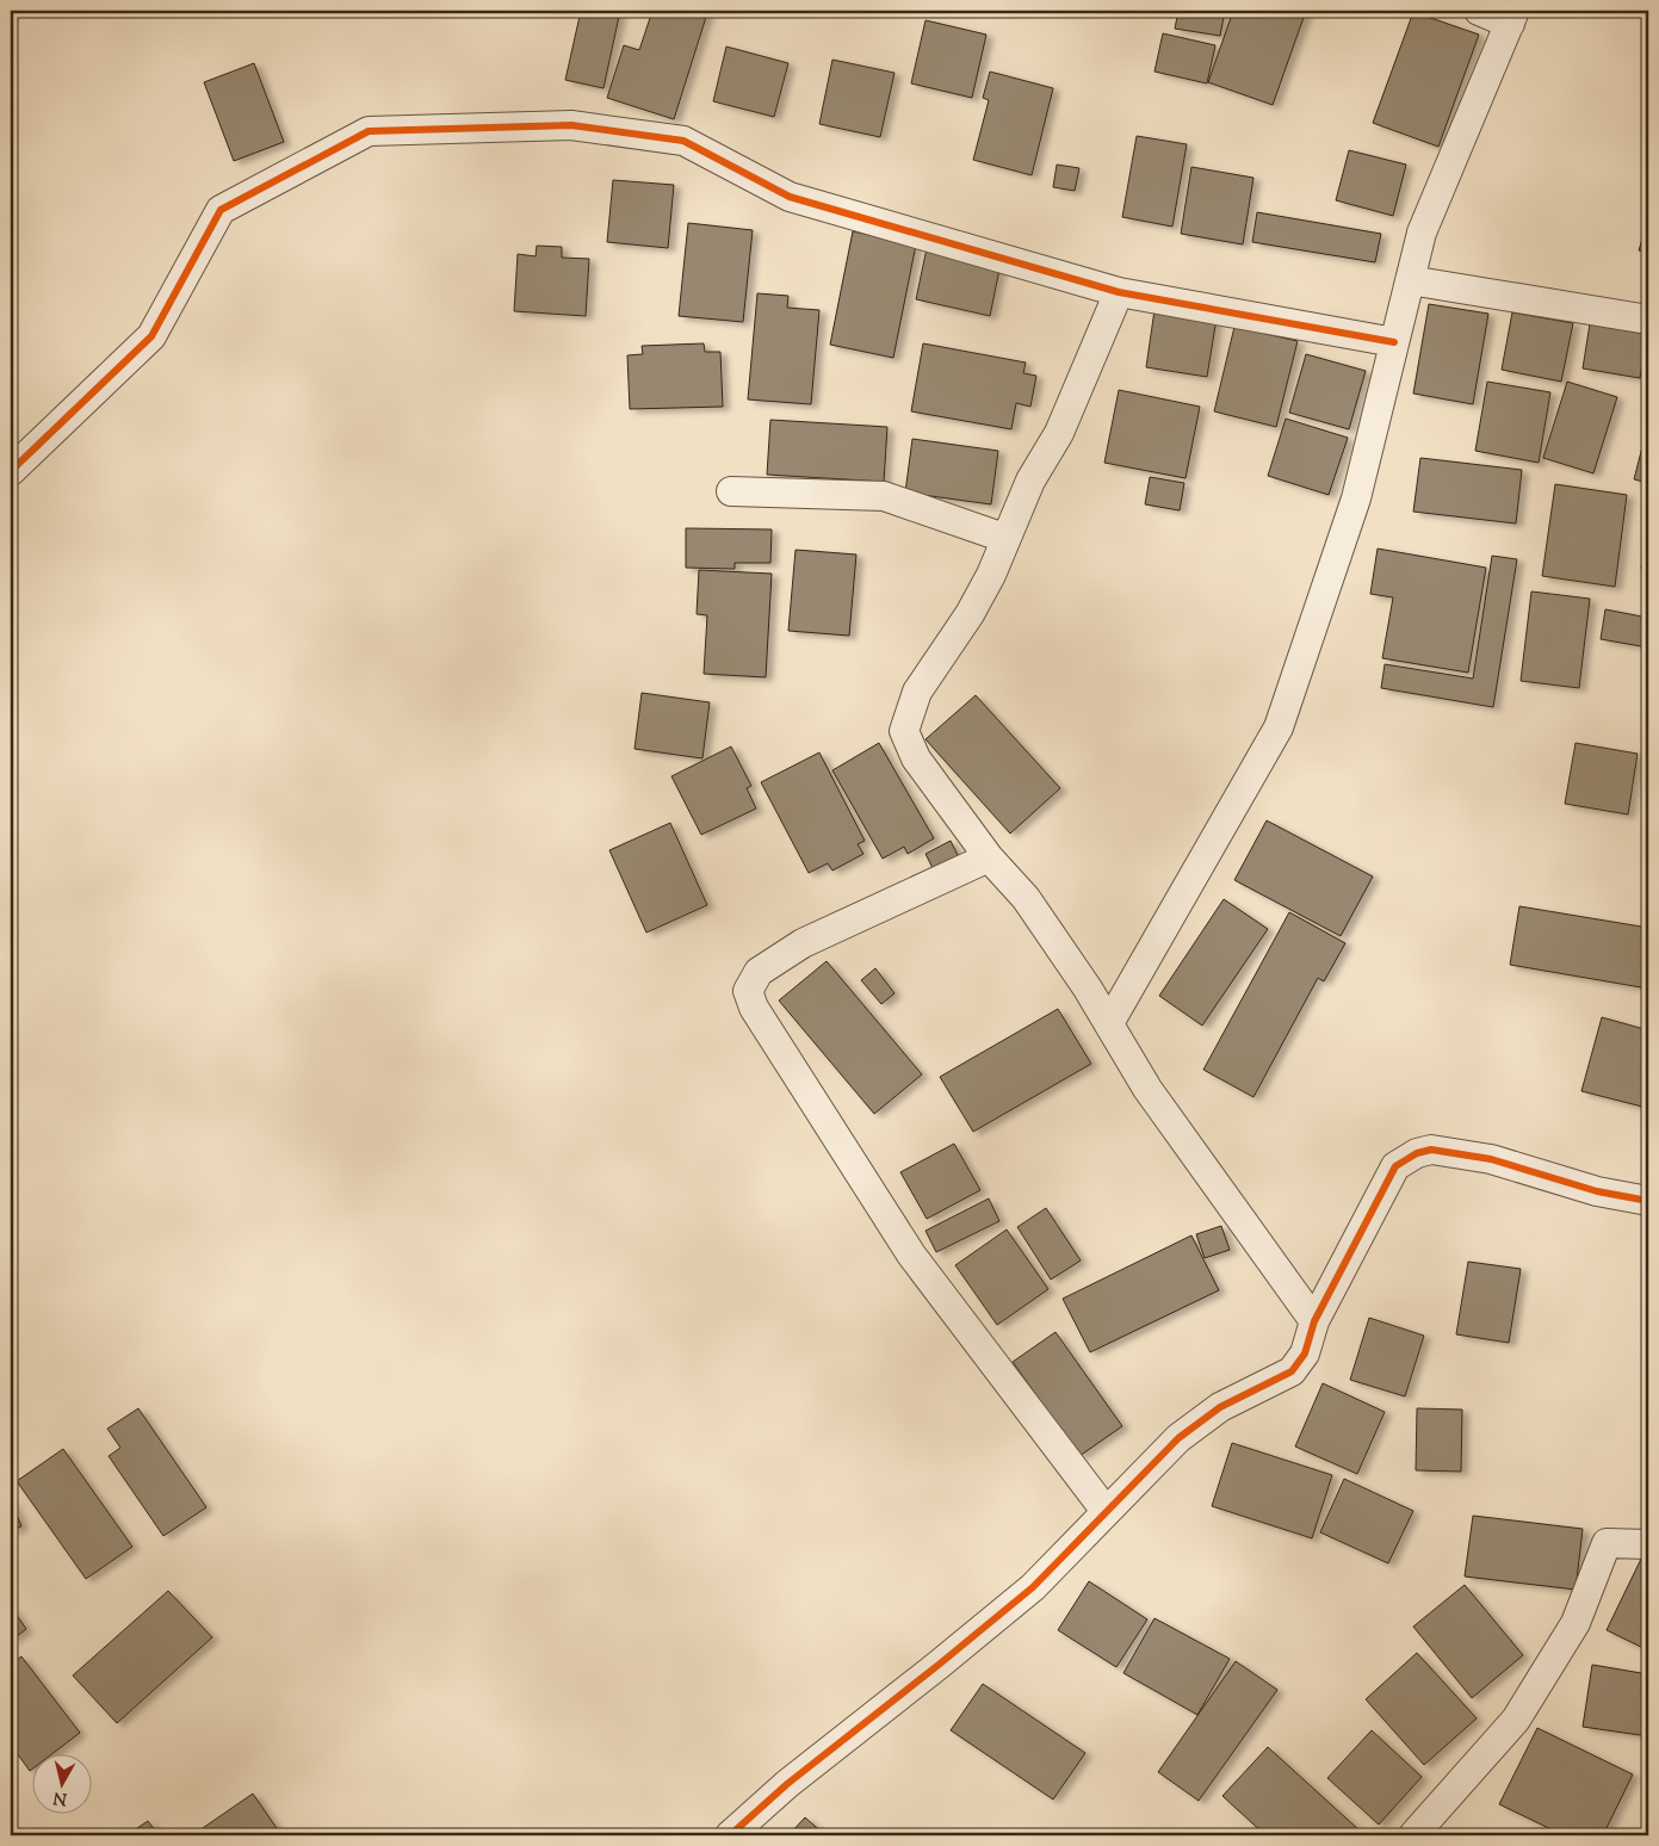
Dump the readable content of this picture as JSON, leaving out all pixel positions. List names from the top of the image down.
{
  "north": "bottom"
}
